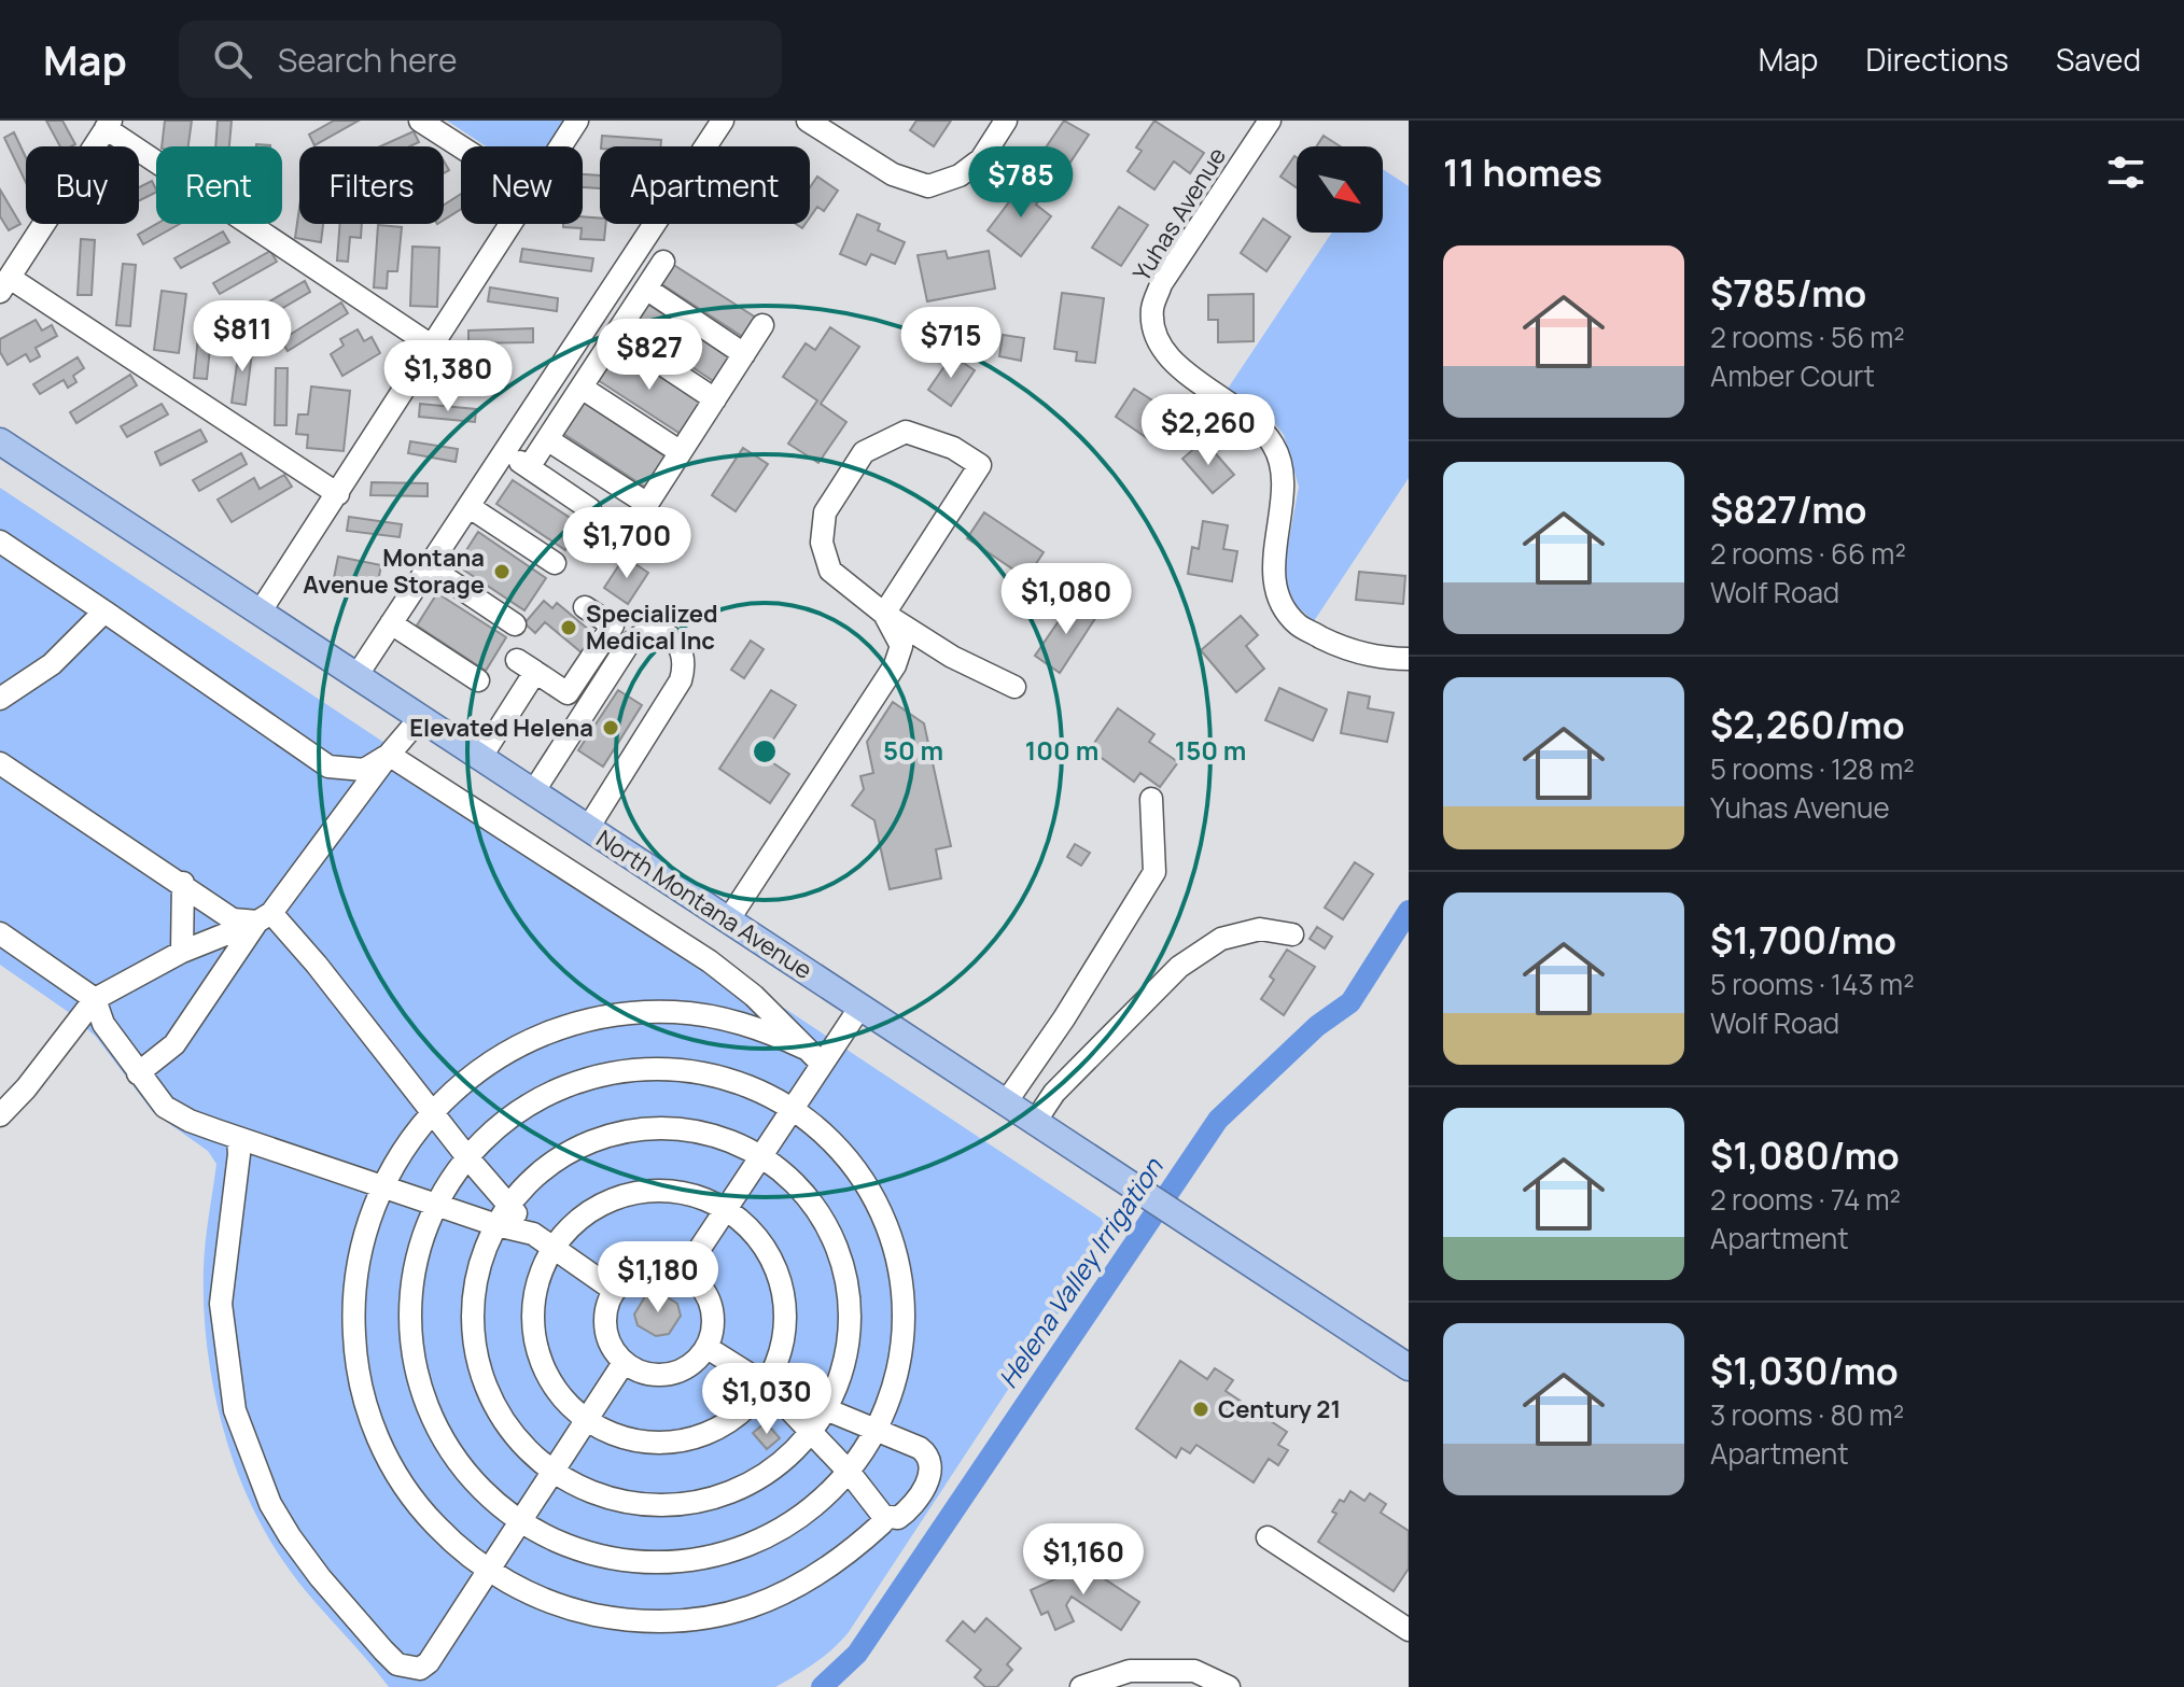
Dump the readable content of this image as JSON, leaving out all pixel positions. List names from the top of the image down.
{
  "streets": {
    "main road": ["North Montana Avenue"],
    "street": ["Yuhas Avenue"]
  },
  "water": ["Helena Valley Irrigation"],
  "places": [
    "Montana Avenue Storage",
    "Specialized Medical Inc",
    "Elevated Helena",
    "Century 21"
  ],
  "north": "bottom right",
  "page": {
    "header": "Map",
    "search": "Search here",
    "nav": ["Map", "Directions", "Saved"],
    "heading": "11 homes",
    "price": [
      "$785",
      "$811",
      "$715",
      "$827",
      "$1,380",
      "$2,260",
      "$1,700",
      "$1,080",
      "$1,180",
      "$1,030",
      "$1,160"
    ],
    "chip": [
      "Buy",
      "Rent",
      "Filters",
      "New",
      "Apartment"
    ],
    "list": [
      {
        "name": "$785/mo",
        "note": "2 rooms · 56 m² · Amber Court"
      },
      {
        "name": "$827/mo",
        "note": "2 rooms · 66 m² · Wolf Road"
      },
      {
        "name": "$2,260/mo",
        "note": "5 rooms · 128 m² · Yuhas Avenue"
      },
      {
        "name": "$1,700/mo",
        "note": "5 rooms · 143 m² · Wolf Road"
      },
      {
        "name": "$1,080/mo",
        "note": "2 rooms · 74 m² · Apartment"
      },
      {
        "name": "$1,030/mo",
        "note": "3 rooms · 80 m² · Apartment"
      }
    ]
  },
  "rings": ["50 m", "100 m", "150 m"]
}
